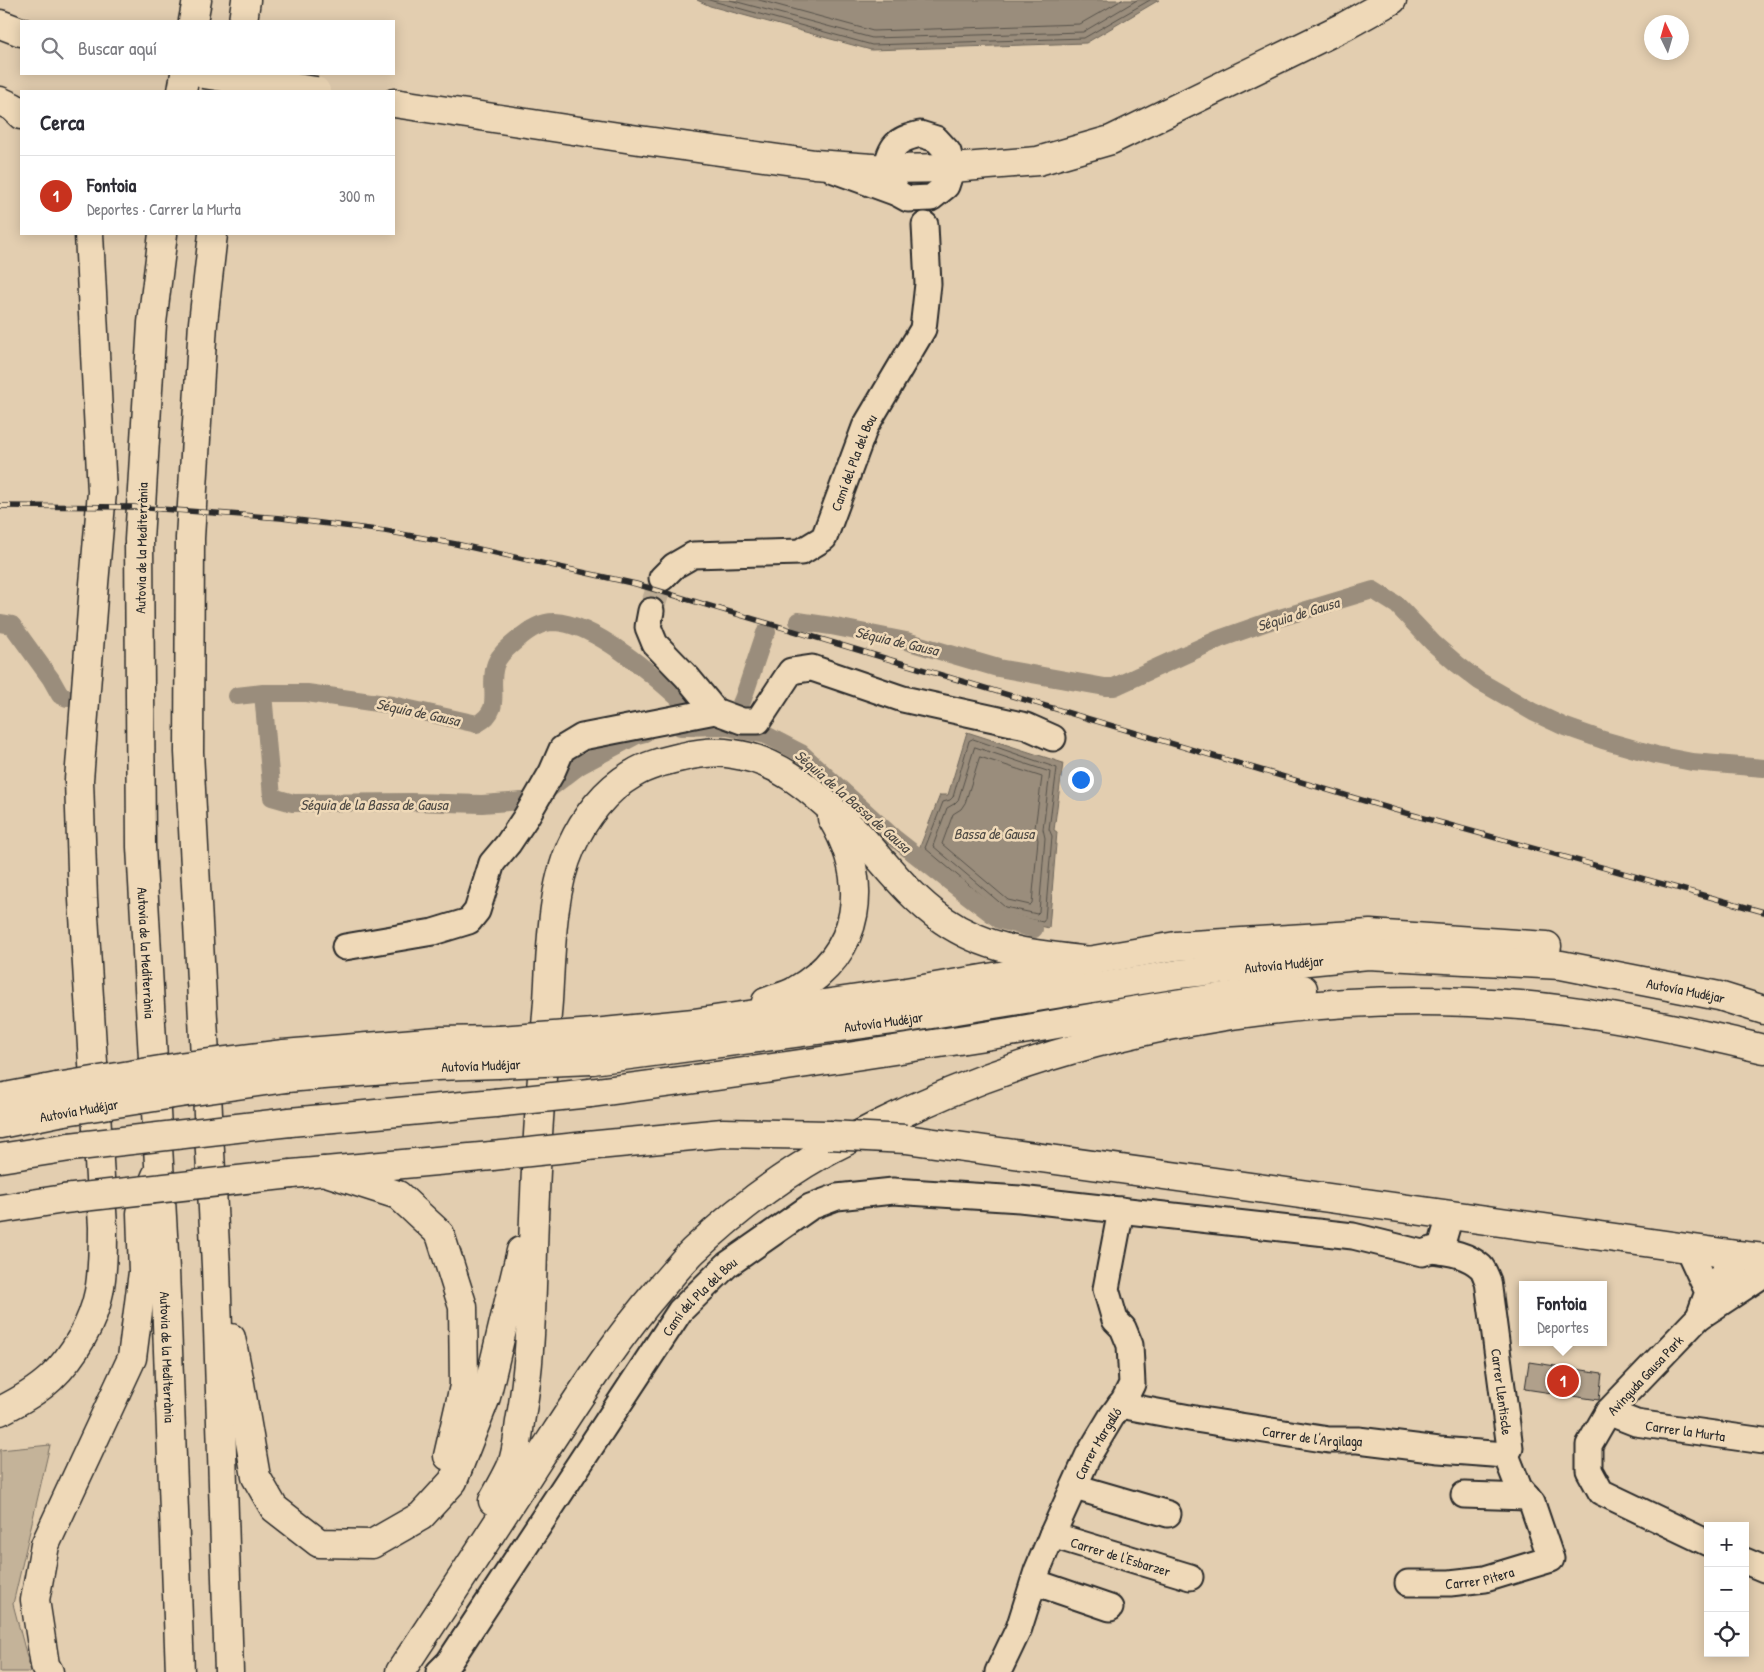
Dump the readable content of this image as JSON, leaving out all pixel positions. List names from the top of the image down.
{
  "streets": {
    "main road": ["Autovia de la Mediterrània", "Autovía Mudéjar"],
    "street": [
      "Camí del Pla del Bou",
      "Avinguda Gausa Park",
      "Carrer Llentiscle",
      "Carrer la Murta",
      "Carrer de l'Argilaga",
      "Carrer Margalló",
      "Carrer de l'Esbarzer",
      "Carrer Pitera"
    ]
  },
  "crossings": [
    ["Camí del Pla del Bou", "Carrer Llentiscle"],
    ["Camí del Pla del Bou", "Carrer Margalló"],
    ["Avinguda Gausa Park", "Carrer la Murta"],
    ["Carrer Llentiscle", "Carrer de l'Argilaga"],
    ["Carrer Llentiscle", "Carrer Pitera"],
    ["Carrer de l'Argilaga", "Carrer Margalló"],
    ["Carrer Margalló", "Carrer de l'Esbarzer"]
  ],
  "water": ["Séquia de Gausa", "Séquia de la Bassa de Gausa", "Bassa de Gausa"],
  "north": "top",
  "page": {
    "search": "Buscar aquí",
    "heading": "Cerca",
    "list": [
      {
        "mark": "1",
        "name": "Fontoia",
        "note": "Deportes · Carrer la Murta",
        "value": "300 m"
      }
    ],
    "popup": ["Fontoia", "Deportes"],
    "pins": "1",
    "map_buttons": ["+", "−"]
  }
}
